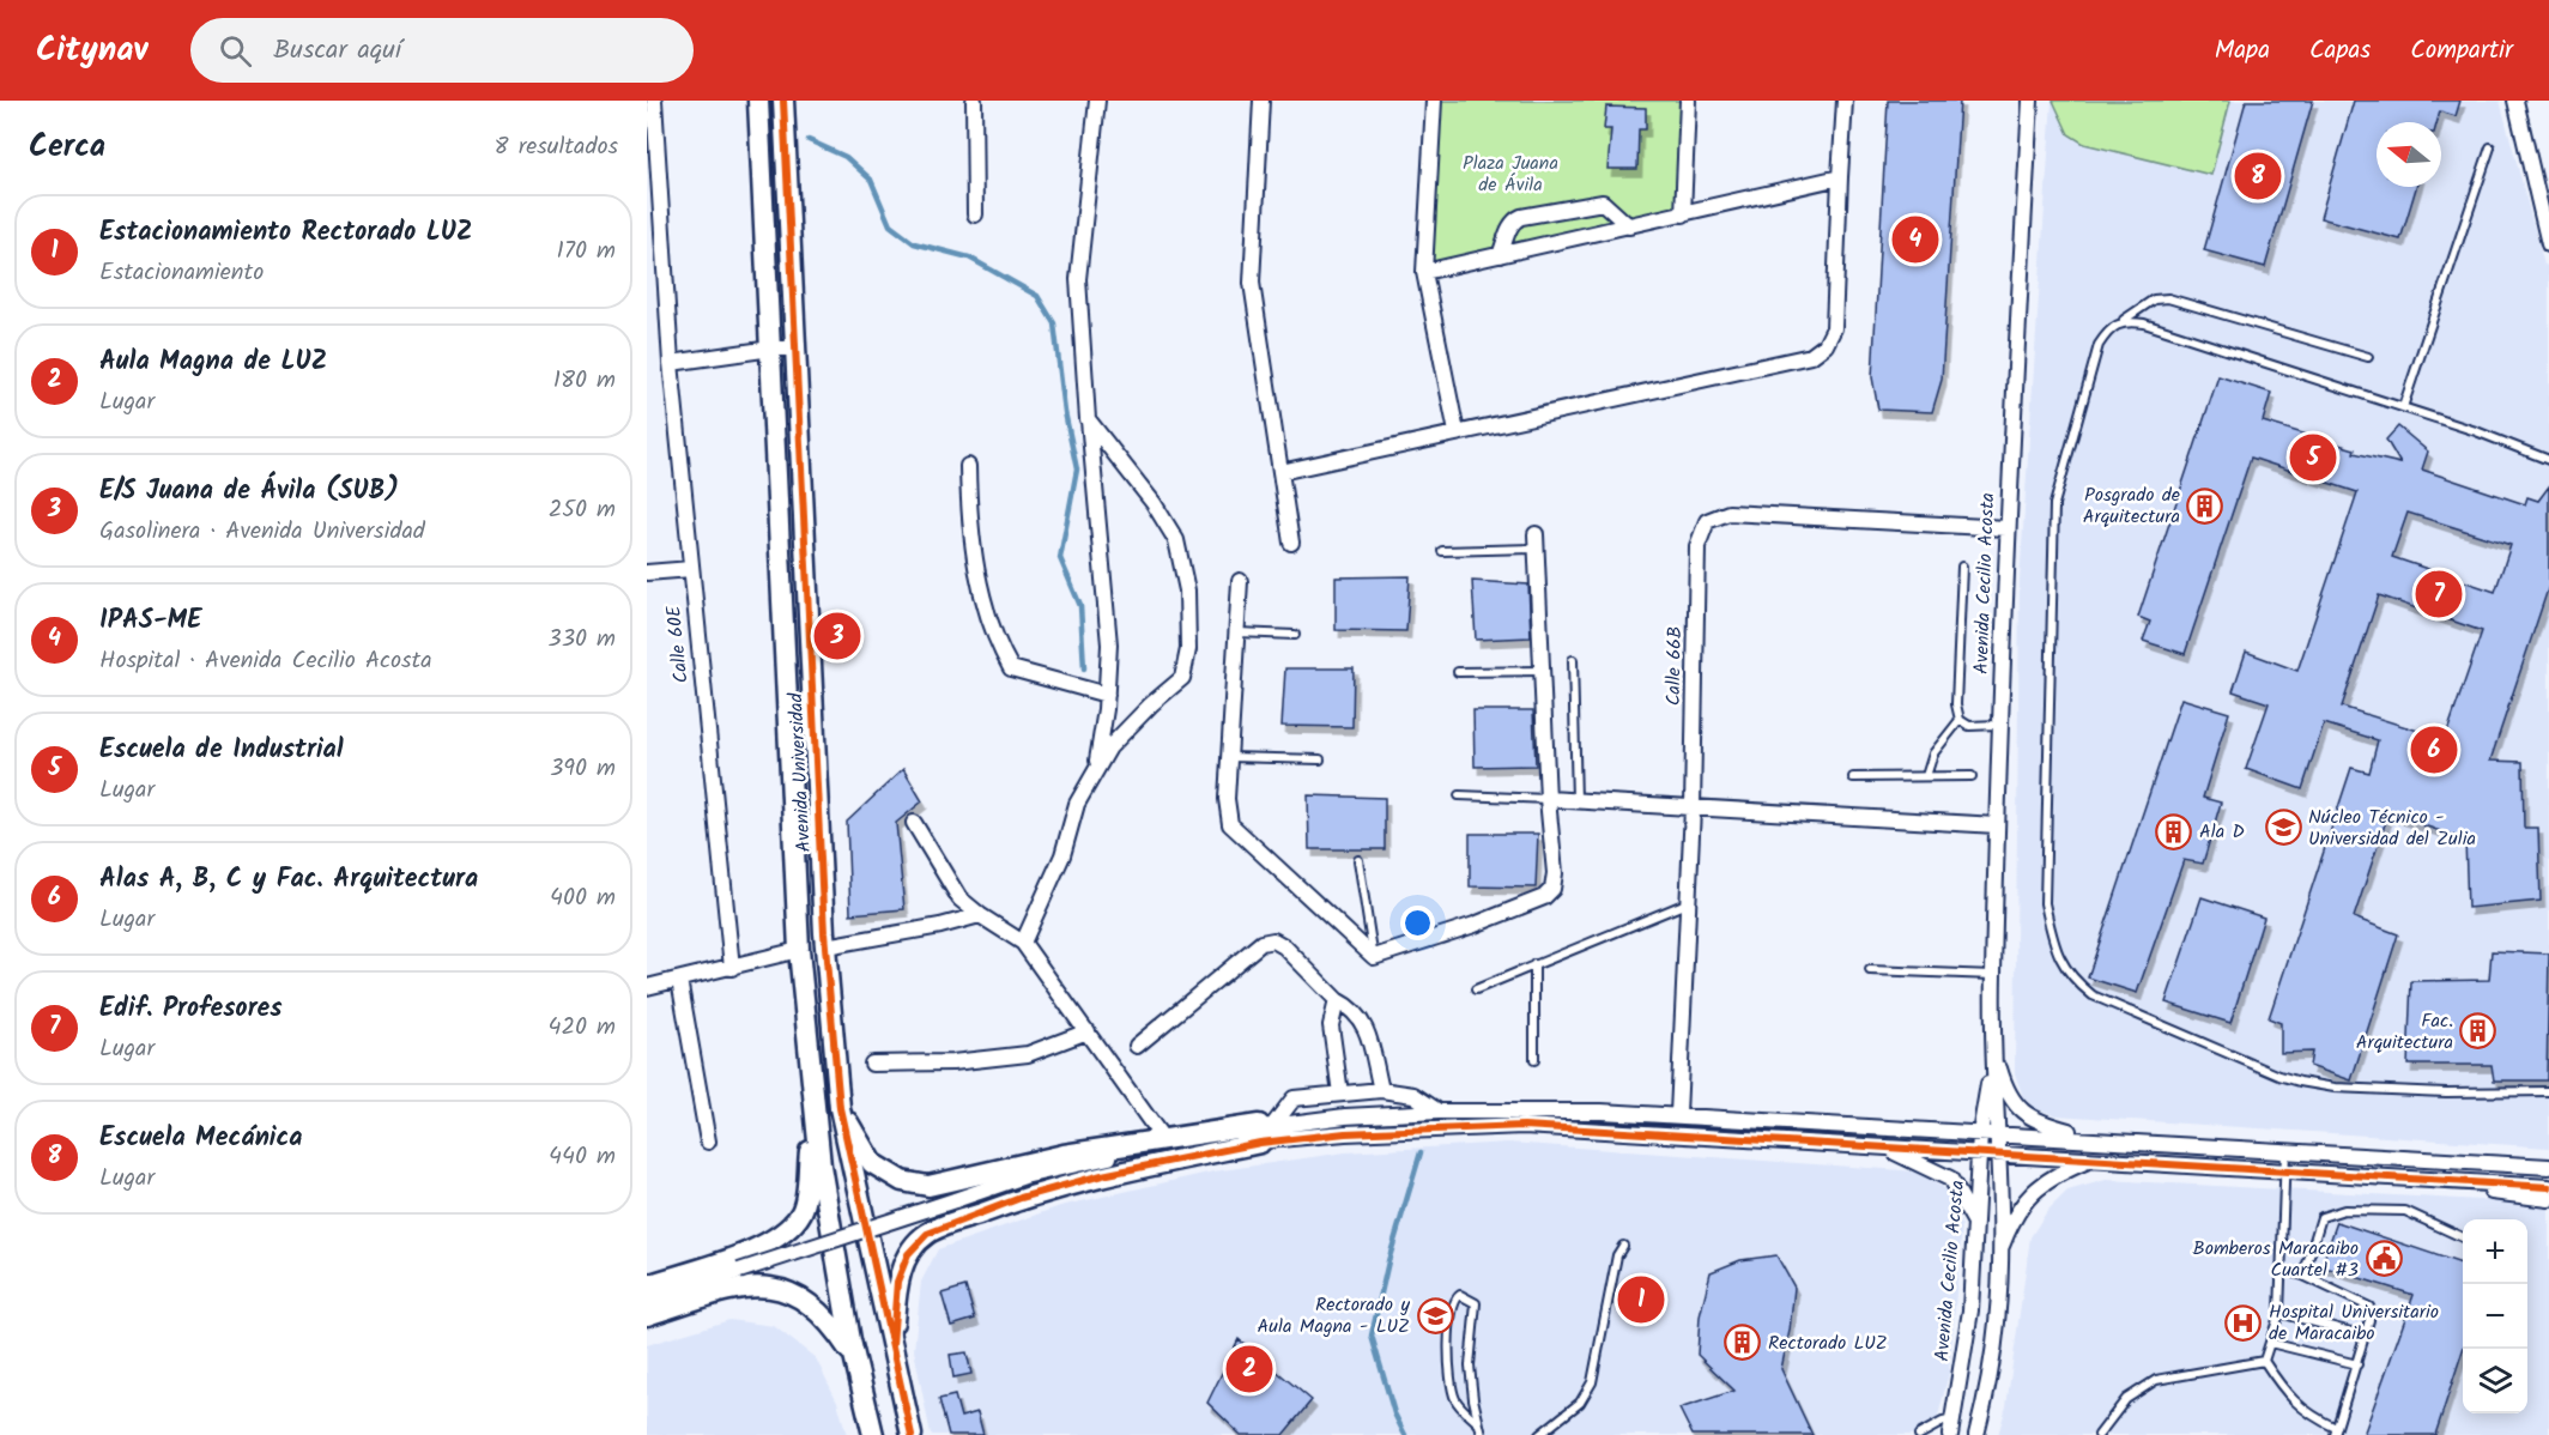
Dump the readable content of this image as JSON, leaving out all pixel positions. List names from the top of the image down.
{
  "streets": {
    "street": [
      "Avenida Cecilio Acosta",
      "Calle 60E",
      "Calle 66B",
      "Avenida Universidad"
    ]
  },
  "crossings": [
    ["Avenida Cecilio Acosta", "Calle 66B"]
  ],
  "parks": ["Plaza Juana de Ávila"],
  "places": {
    "building": [
      "Posgrado de Arquitectura",
      "Ala D",
      "Fac. Arquitectura",
      "Rectorado LUZ"
    ],
    "school or university": ["Núcleo Técnico - Universidad del Zulia", "Rectorado y Aula Magna - LUZ"],
    "public building": ["Bomberos Maracaibo Cuartel #3"],
    "hospital": ["Hospital Universitario de Maracaibo"]
  },
  "north": "left",
  "page": {
    "header": "Citynav",
    "search": "Buscar aquí",
    "nav": ["Mapa", "Capas", "Compartir"],
    "heading": ["Cerca", "8 resultados"],
    "pins": [
      "8",
      "4",
      "5",
      "7",
      "3",
      "6",
      "1",
      "2"
    ],
    "list": [
      {
        "mark": "1",
        "name": "Estacionamiento Rectorado LUZ",
        "note": "Estacionamiento",
        "value": "170 m"
      },
      {
        "mark": "2",
        "name": "Aula Magna de LUZ",
        "note": "Lugar",
        "value": "180 m"
      },
      {
        "mark": "3",
        "name": "E/S Juana de Ávila (SUB)",
        "note": "Gasolinera · Avenida Universidad",
        "value": "250 m"
      },
      {
        "mark": "4",
        "name": "IPAS-ME",
        "note": "Hospital · Avenida Cecilio Acosta",
        "value": "330 m"
      },
      {
        "mark": "5",
        "name": "Escuela de Industrial",
        "note": "Lugar",
        "value": "390 m"
      },
      {
        "mark": "6",
        "name": "Alas A, B, C y Fac. Arquitectura",
        "note": "Lugar",
        "value": "400 m"
      },
      {
        "mark": "7",
        "name": "Edif. Profesores",
        "note": "Lugar",
        "value": "420 m"
      },
      {
        "mark": "8",
        "name": "Escuela Mecánica",
        "note": "Lugar",
        "value": "440 m"
      }
    ],
    "map_buttons": ["+", "−"]
  }
}
